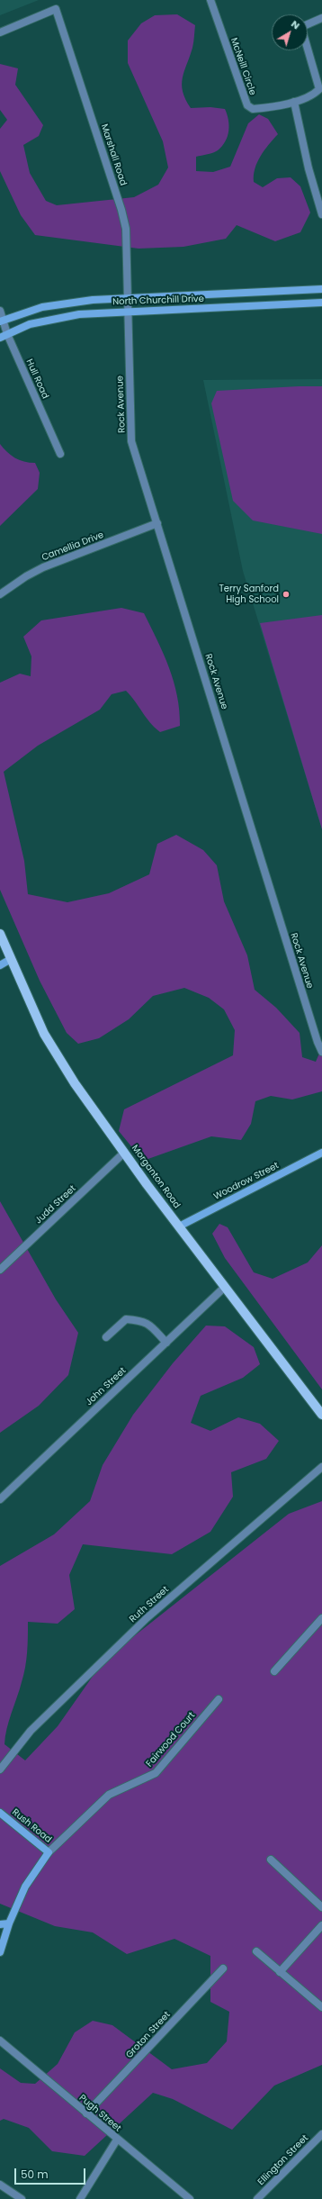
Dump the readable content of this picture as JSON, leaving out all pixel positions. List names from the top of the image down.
{
  "streets": {
    "main road": ["Morganton Road"],
    "street": [
      "McNeill Circle",
      "Marshall Road",
      "North Churchill Drive",
      "Hull Road",
      "Rock Avenue",
      "Camellia Drive",
      "Woodrow Street",
      "Judd Street",
      "John Street",
      "Ruth Street",
      "Fairwood Court",
      "Rush Road",
      "Groton Street",
      "Pugh Street",
      "Ellington Street"
    ]
  },
  "crossings": [
    ["Marshall Road", "North Churchill Drive"],
    ["Marshall Road", "Rock Avenue"],
    ["North Churchill Drive", "Hull Road"],
    ["North Churchill Drive", "Rock Avenue"],
    ["Rock Avenue", "Camellia Drive"],
    ["Morganton Road", "Woodrow Street"],
    ["Morganton Road", "Judd Street"],
    ["Morganton Road", "John Street"],
    ["Fairwood Court", "Rush Road"],
    ["Groton Street", "Pugh Street"]
  ],
  "places": ["Terry Sanford High School"],
  "scale_bar": "50 m",
  "north": "top right"
}
